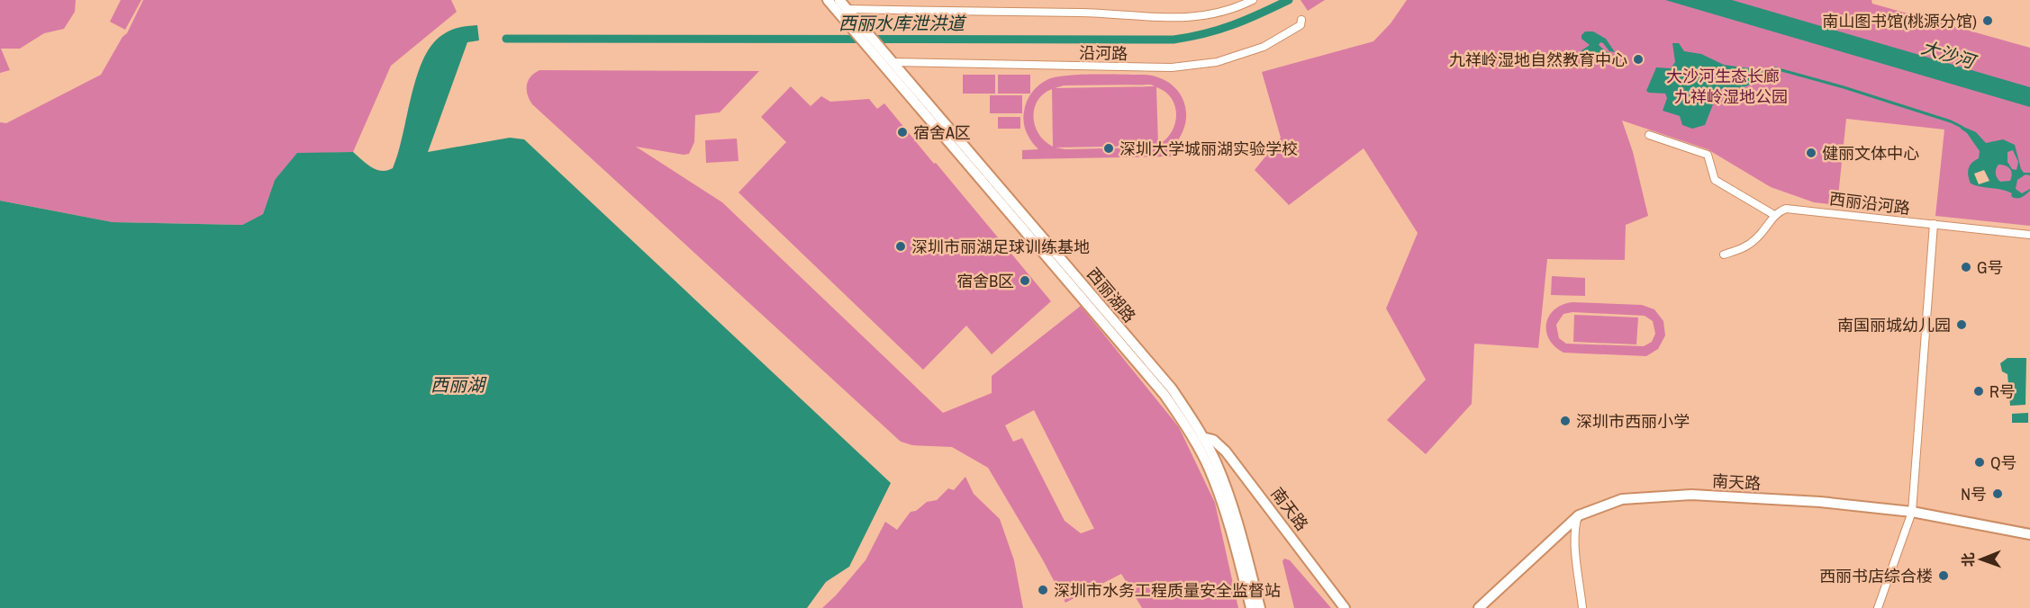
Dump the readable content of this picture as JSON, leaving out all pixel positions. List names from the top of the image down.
{
  "streets": {
    "main road": ["西丽湖路", "南天路"],
    "street": ["沿河路", "西丽沿河路"]
  },
  "crossings": [
    ["沿河路", "西丽湖路"],
    ["西丽湖路", "南天路"]
  ],
  "water": ["西丽水库泄洪道", "大沙河", "西丽湖"],
  "parks": ["大沙河生态长廊", "九祥岭湿地公园"],
  "places": [
    "南山图书馆(桃源分馆)",
    "九祥岭湿地自然教育中心",
    "宿舍A区",
    "深圳大学城丽湖实验学校",
    "健丽文体中心",
    "深圳市丽湖足球训练基地",
    "G号",
    "宿舍B区",
    "南国丽城幼儿园",
    "R号",
    "深圳市西丽小学",
    "Q号",
    "N号",
    "西丽书店综合楼",
    "深圳市水务工程质量安全监督站"
  ],
  "north": "left"
}
